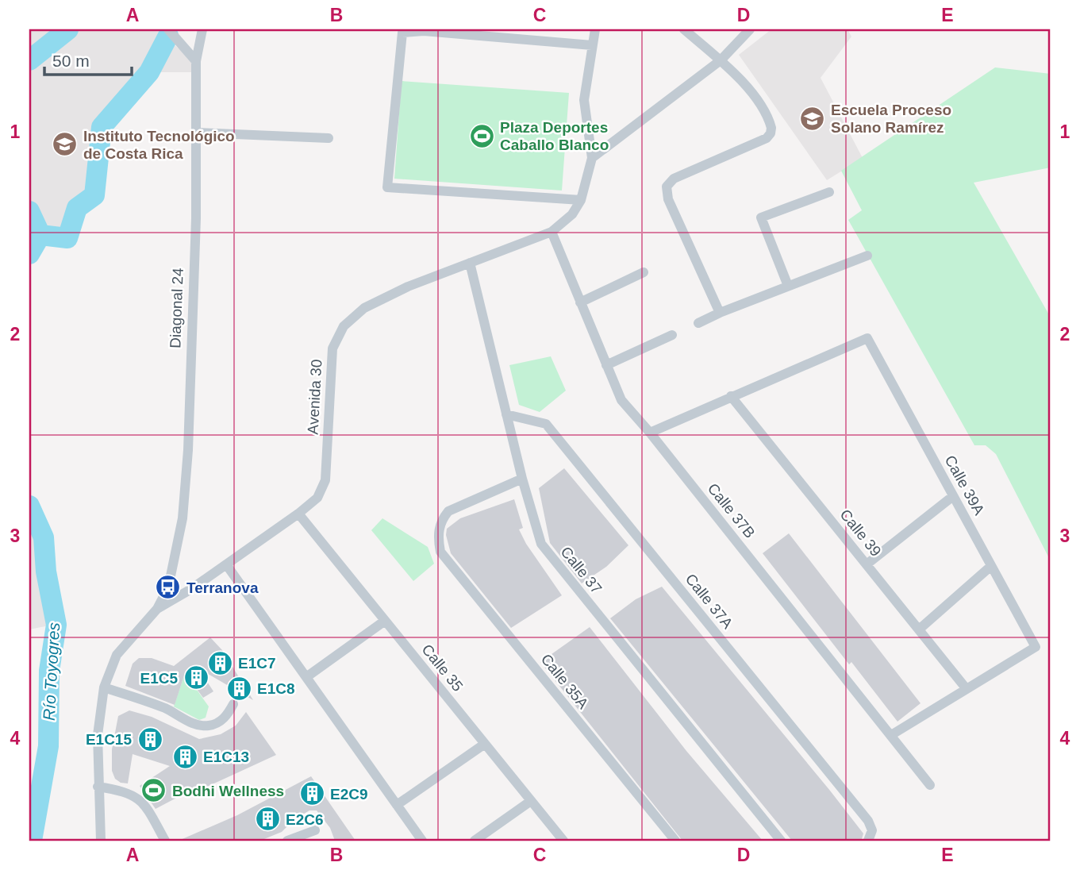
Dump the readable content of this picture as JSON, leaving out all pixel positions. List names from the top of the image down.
{
  "streets": {
    "street": [
      "Diagonal 24",
      "Avenida 30",
      "Calle 39A",
      "Calle 37B",
      "Calle 39",
      "Calle 37",
      "Calle 37A",
      "Calle 35",
      "Calle 35A"
    ]
  },
  "crossings": [
    ["Diagonal 24", "Avenida 30"],
    ["Avenida 30", "Calle 37B"],
    ["Avenida 30", "Calle 37"],
    ["Avenida 30", "Calle 35"],
    ["Calle 39A", "Calle 39"],
    ["Calle 37", "Calle 37A"],
    ["Calle 37", "Calle 35A"]
  ],
  "water": ["Río Toyogres"],
  "places": {
    "school or university": ["Escuela Proceso Solano Ramírez", "Instituto Tecnológico de Costa Rica"],
    "sports": ["Plaza Deportes Caballo Blanco", "Bodhi Wellness"],
    "bus stop": ["Terranova"],
    "building": [
      "E1C7",
      "E1C5",
      "E1C8",
      "E1C15",
      "E1C13",
      "E2C9",
      "E2C6"
    ]
  },
  "scale_bar": "50 m",
  "grid": {
    "columns": [
      "A",
      "B",
      "C",
      "D",
      "E"
    ],
    "rows": [
      "1",
      "2",
      "3",
      "4"
    ]
  }
}
